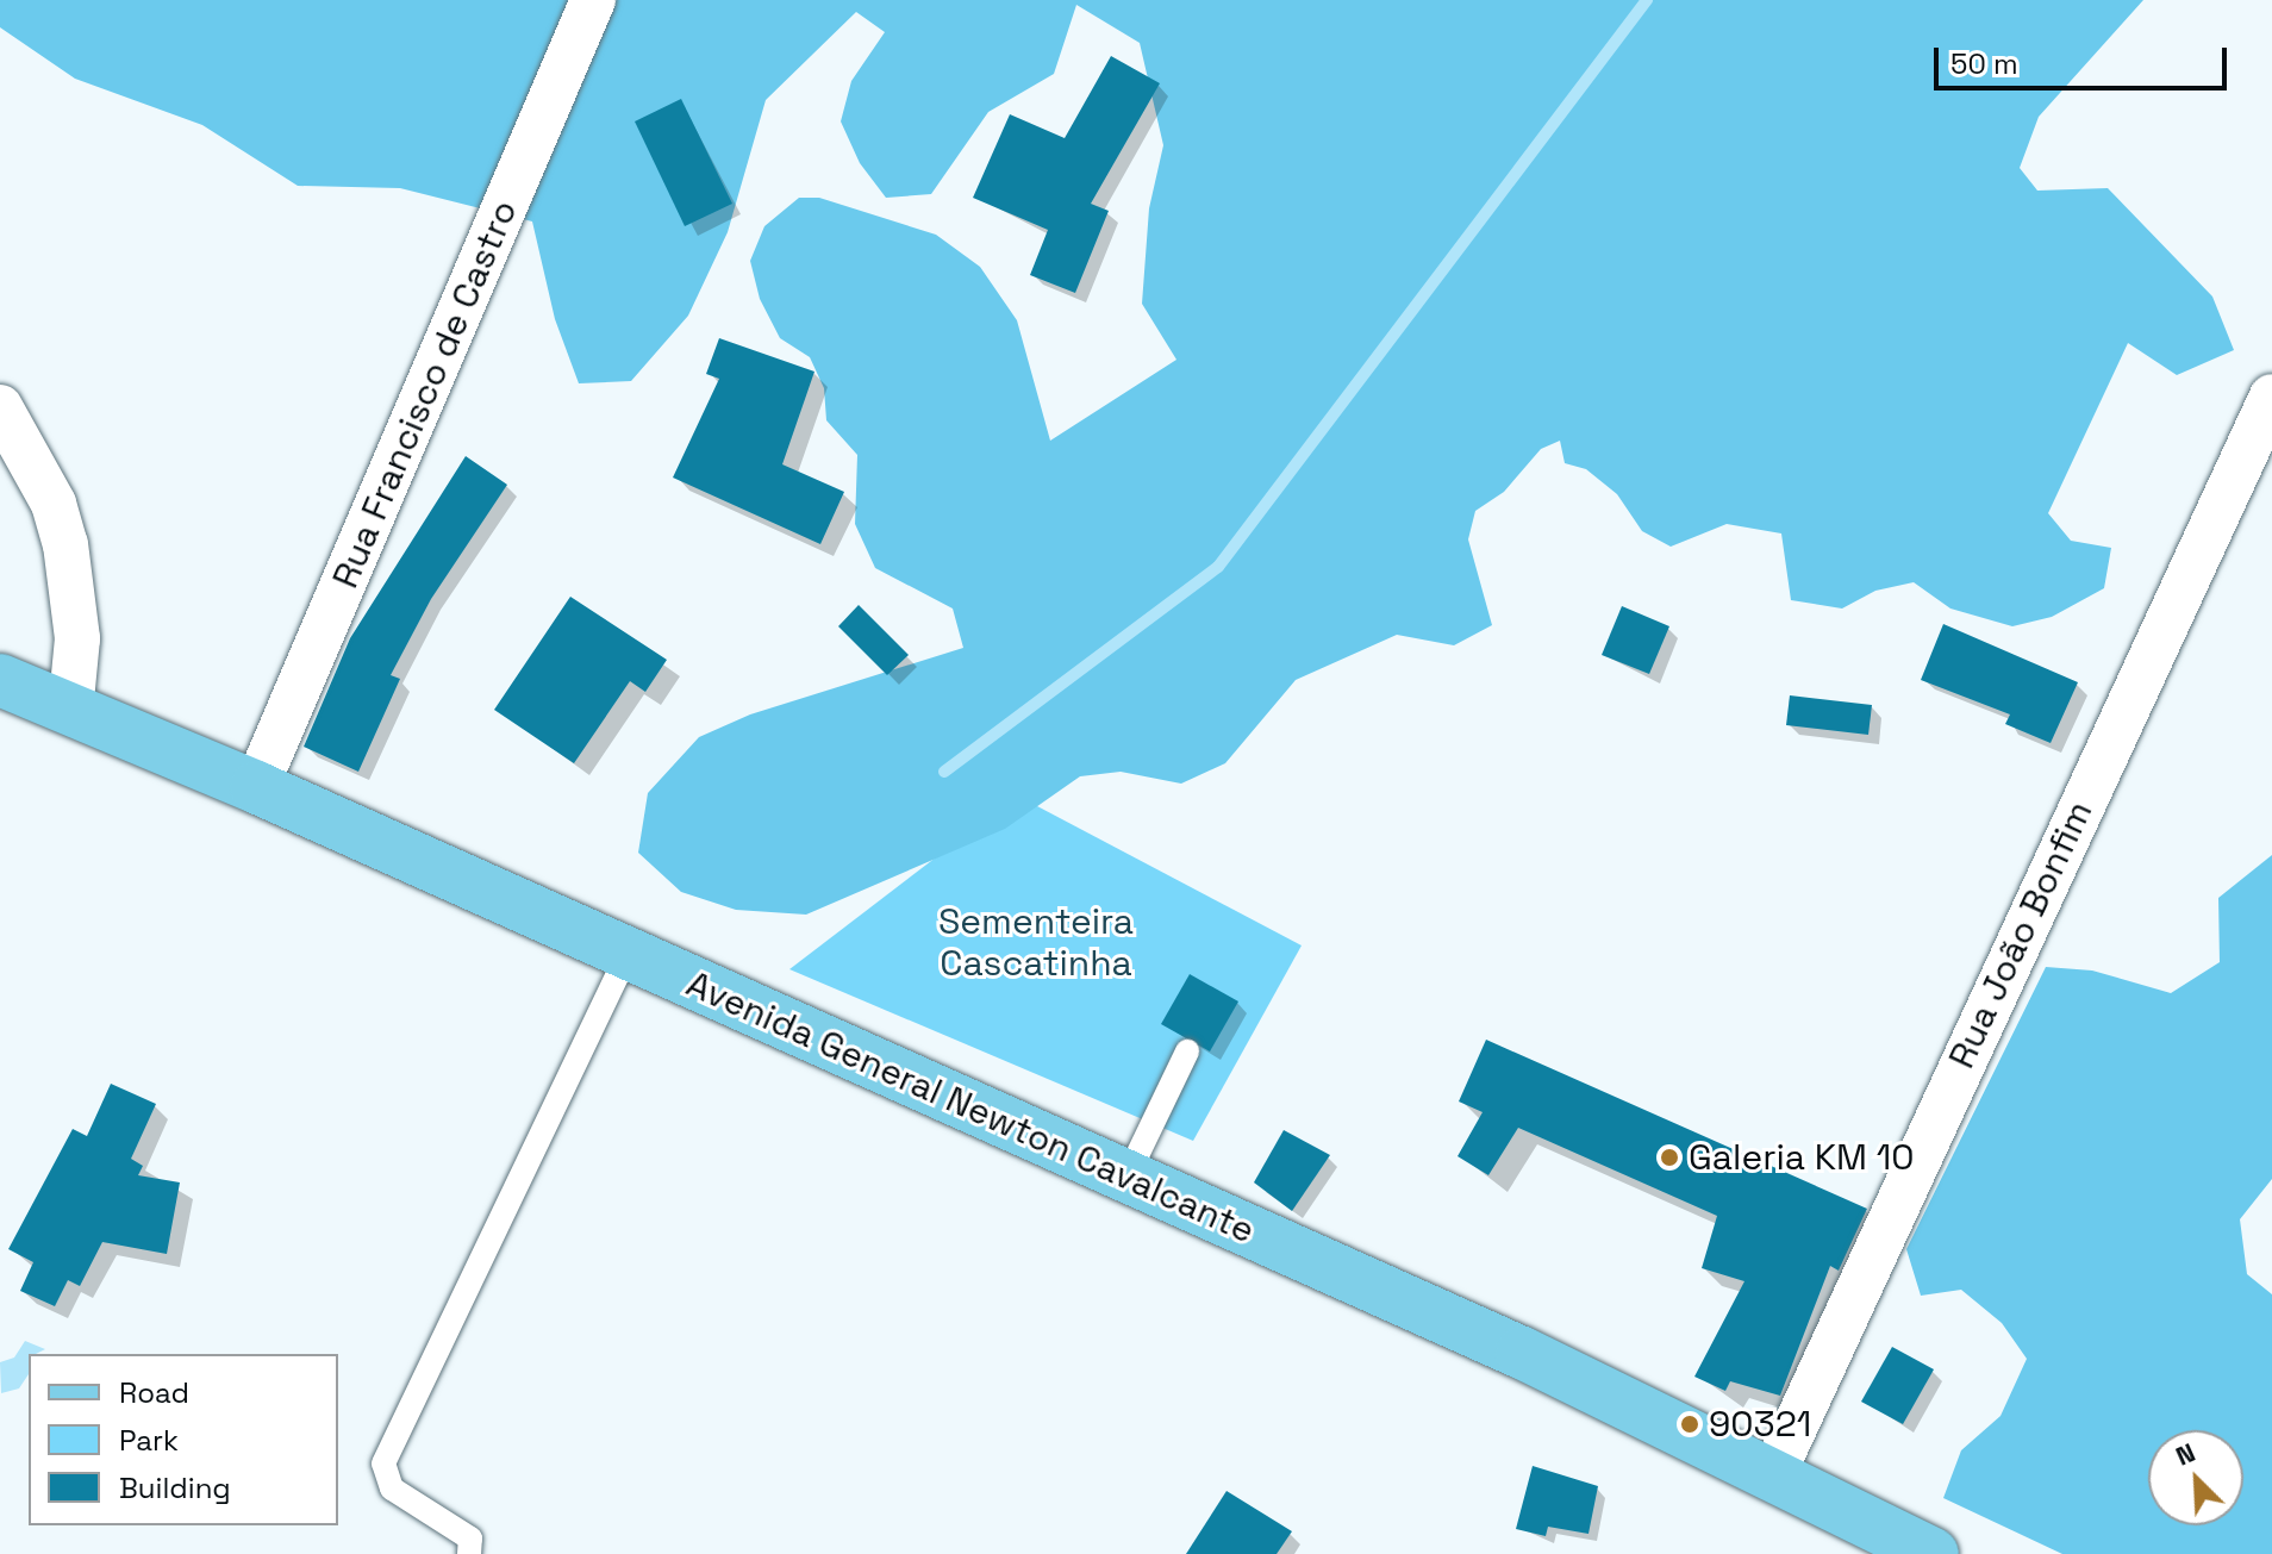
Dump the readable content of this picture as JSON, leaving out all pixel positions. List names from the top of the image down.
{
  "streets": {
    "main road": ["Avenida General Newton Cavalcante"],
    "street": ["Rua Francisco de Castro", "Rua João Bonfim"]
  },
  "crossings": [
    ["Rua Francisco de Castro", "Avenida General Newton Cavalcante"],
    ["Rua João Bonfim", "Avenida General Newton Cavalcante"]
  ],
  "parks": ["Sementeira Cascatinha"],
  "places": ["Galeria KM 10", "90321"],
  "legend": ["Road", "Park", "Building"],
  "scale_bar": "50 m",
  "north": "top left"
}
